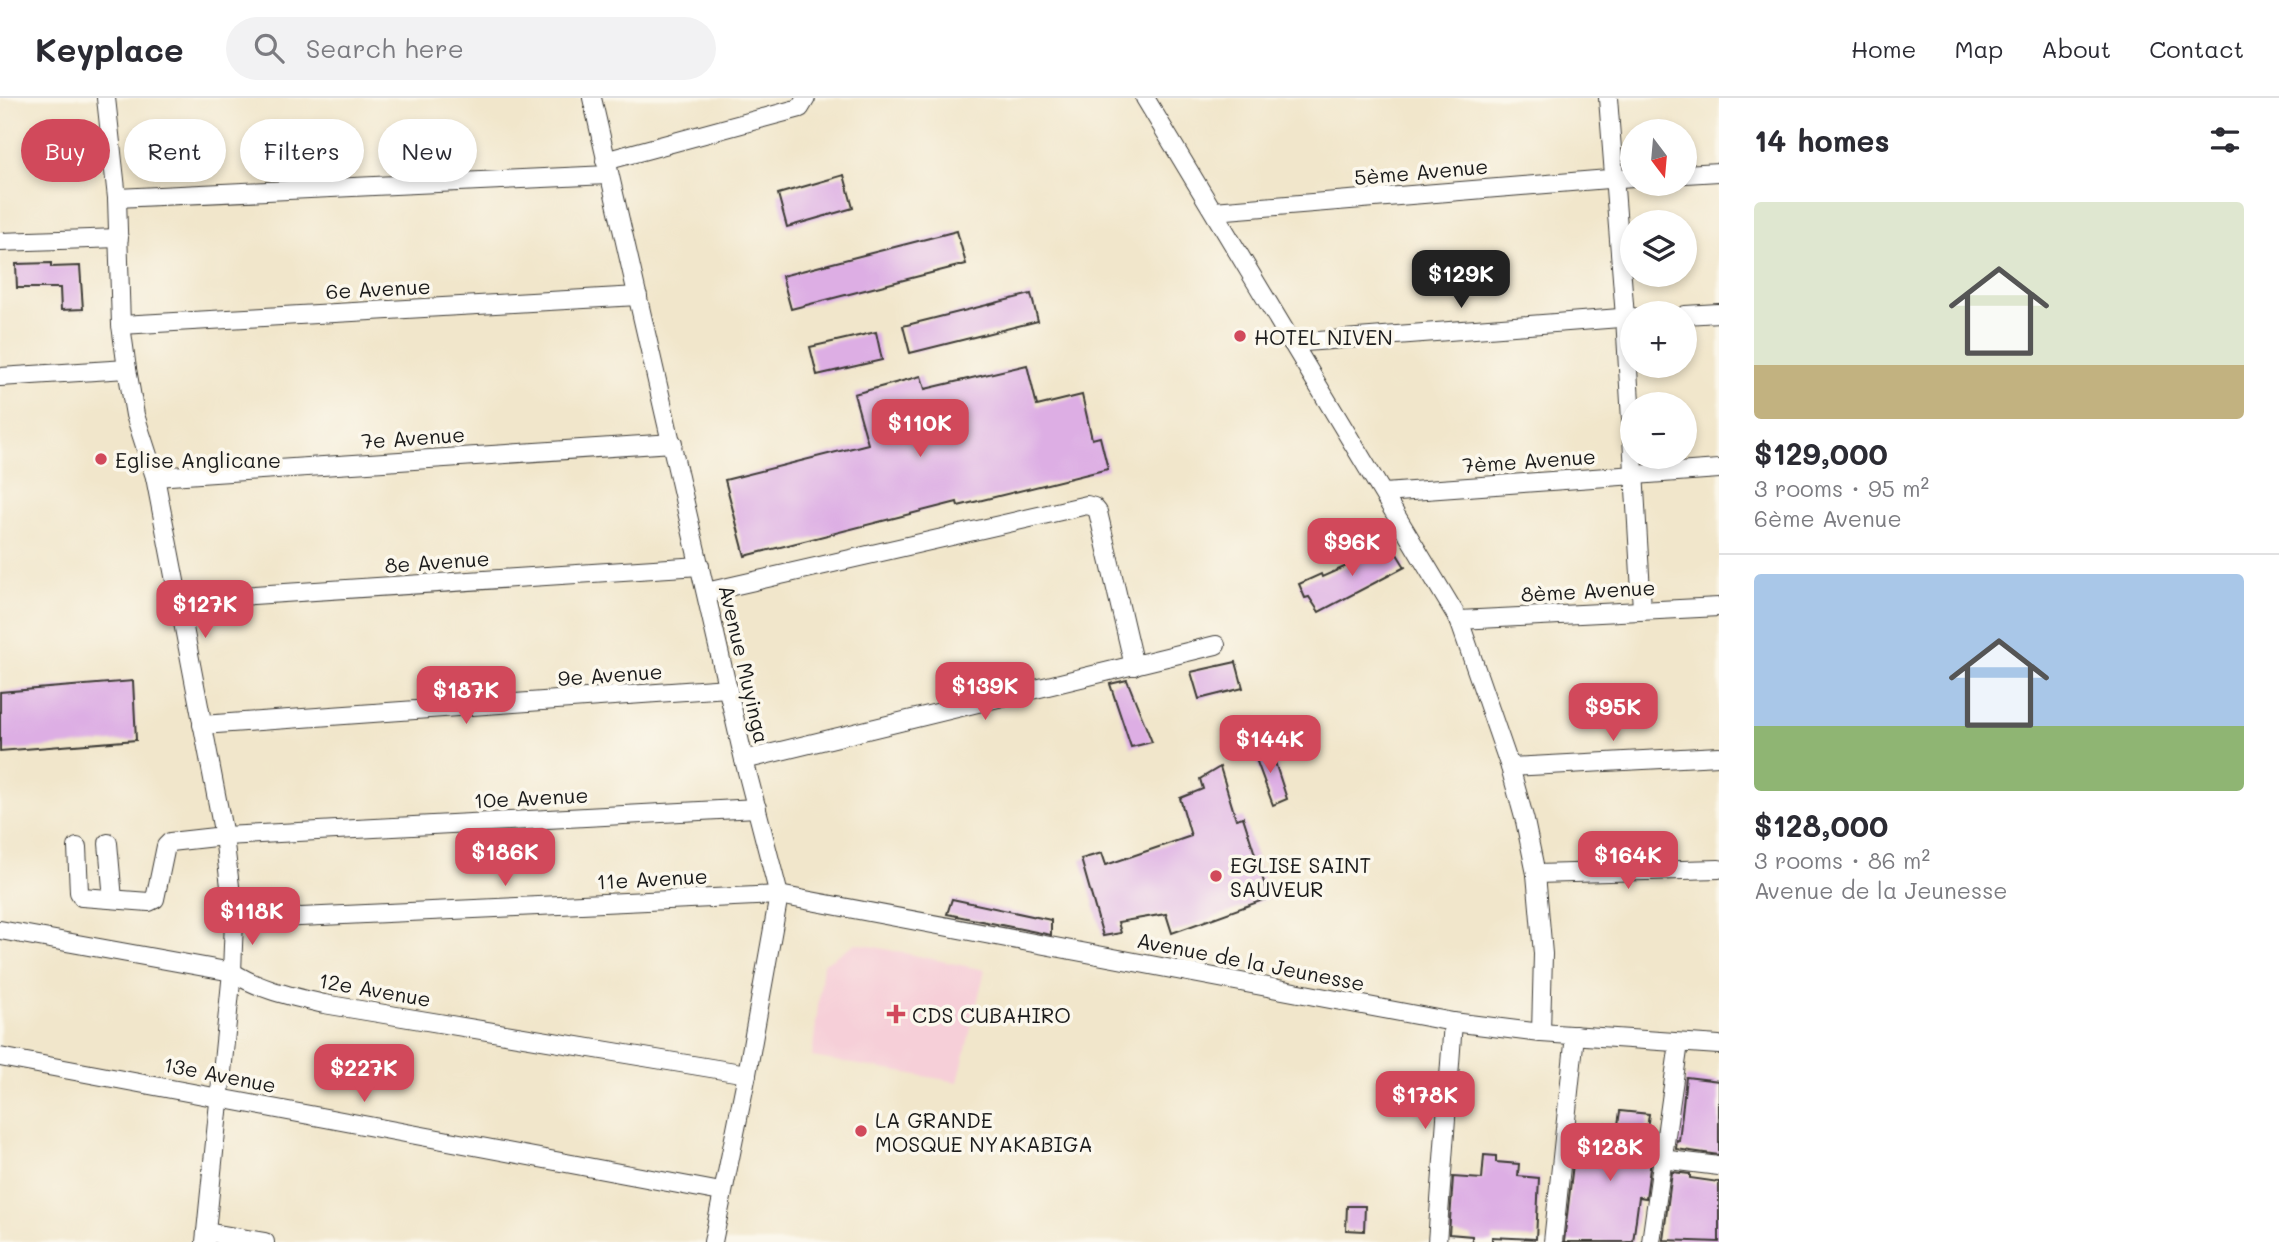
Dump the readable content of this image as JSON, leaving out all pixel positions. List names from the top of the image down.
{
  "streets": {
    "street": [
      "5ème Avenue",
      "6e Avenue",
      "7e Avenue",
      "7ème Avenue",
      "8e Avenue",
      "8ème Avenue",
      "Avenue Muyinga",
      "9e Avenue",
      "10e Avenue",
      "11e Avenue",
      "Avenue de la Jeunesse",
      "12e Avenue",
      "13e Avenue"
    ]
  },
  "crossings": [
    ["6e Avenue", "Avenue Muyinga"],
    ["7e Avenue", "Avenue Muyinga"],
    ["8e Avenue", "Avenue Muyinga"],
    ["Avenue Muyinga", "9e Avenue"],
    ["Avenue Muyinga", "10e Avenue"],
    ["Avenue Muyinga", "11e Avenue"],
    ["Avenue Muyinga", "Avenue de la Jeunesse"],
    ["Avenue Muyinga", "12e Avenue"],
    ["Avenue Muyinga", "13e Avenue"],
    ["11e Avenue", "Avenue de la Jeunesse"]
  ],
  "places": {
    "other": [
      "HOTEL NIVEN",
      "Eglise Anglicane",
      "EGLISE SAINT SAUVEUR",
      "LA GRANDE MOSQUE NYAKABIGA"
    ],
    "health": ["CDS CUBAHIRO"]
  },
  "north": "bottom",
  "page": {
    "header": "Keyplace",
    "search": "Search here",
    "nav": [
      "Home",
      "Map",
      "About",
      "Contact"
    ],
    "heading": "14 homes",
    "map_buttons": ["+", "−"],
    "chip": [
      "Buy",
      "Rent",
      "Filters",
      "New"
    ],
    "list": [
      {
        "name": "$129,000",
        "note": "3 rooms · 95 m² · 6ème Avenue"
      },
      {
        "name": "$128,000",
        "note": "3 rooms · 86 m² · Avenue de la Jeunesse"
      }
    ],
    "price": [
      "$129K",
      "$110K",
      "$96K",
      "$127K",
      "$139K",
      "$187K",
      "$95K",
      "$144K",
      "$186K",
      "$164K",
      "$118K",
      "$227K",
      "$178K",
      "$128K"
    ]
  }
}
